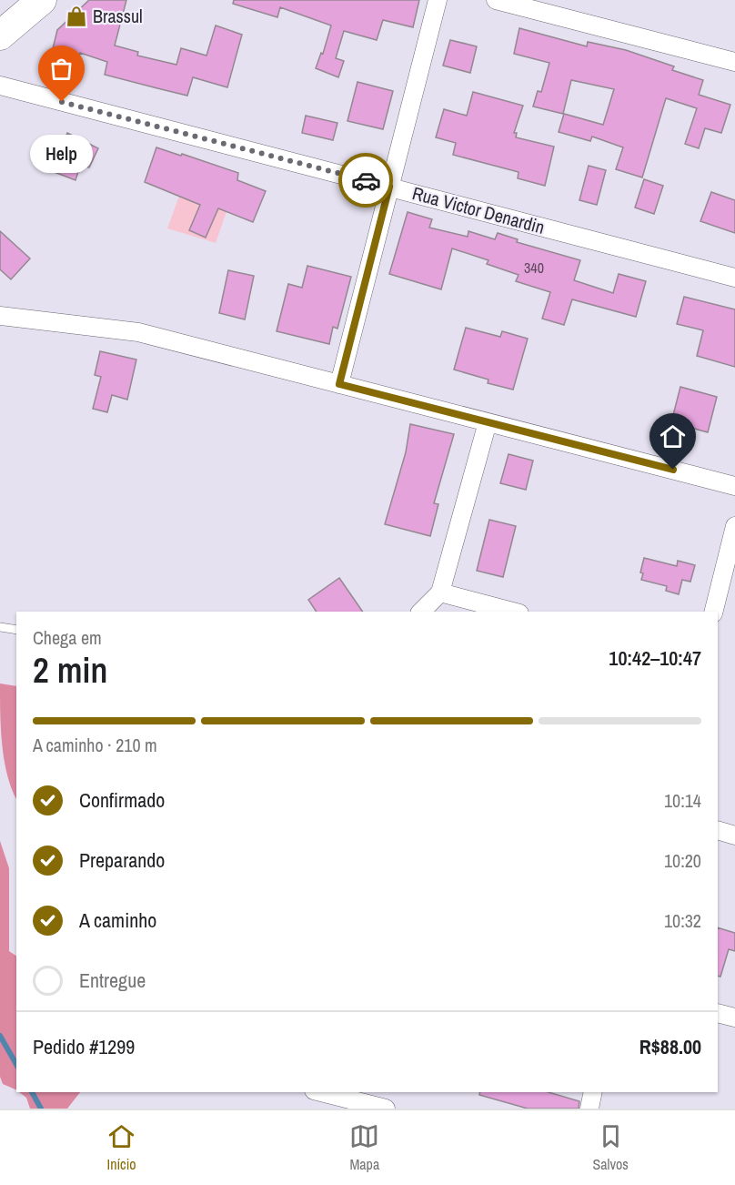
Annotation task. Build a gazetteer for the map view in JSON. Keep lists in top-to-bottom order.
{
  "streets": {
    "street": ["Rua Victor Denardin"]
  },
  "places": {
    "shop": ["Brassul"],
    "other": ["Help"]
  },
  "house_numbers": ["340"],
  "page": {
    "bubble": "Help",
    "heading": ["2 min", "Chega em", "10:42–10:47"],
    "panel": ["Pedido #1299", "R$88.00"],
    "bar": "A caminho · 210 m",
    "list": [
      ["Confirmado", "10:14"],
      ["Preparando", "10:20"],
      ["A caminho", "10:32"],
      "Entregue"
    ],
    "tabs": ["Início", "Mapa", "Salvos"]
  }
}
